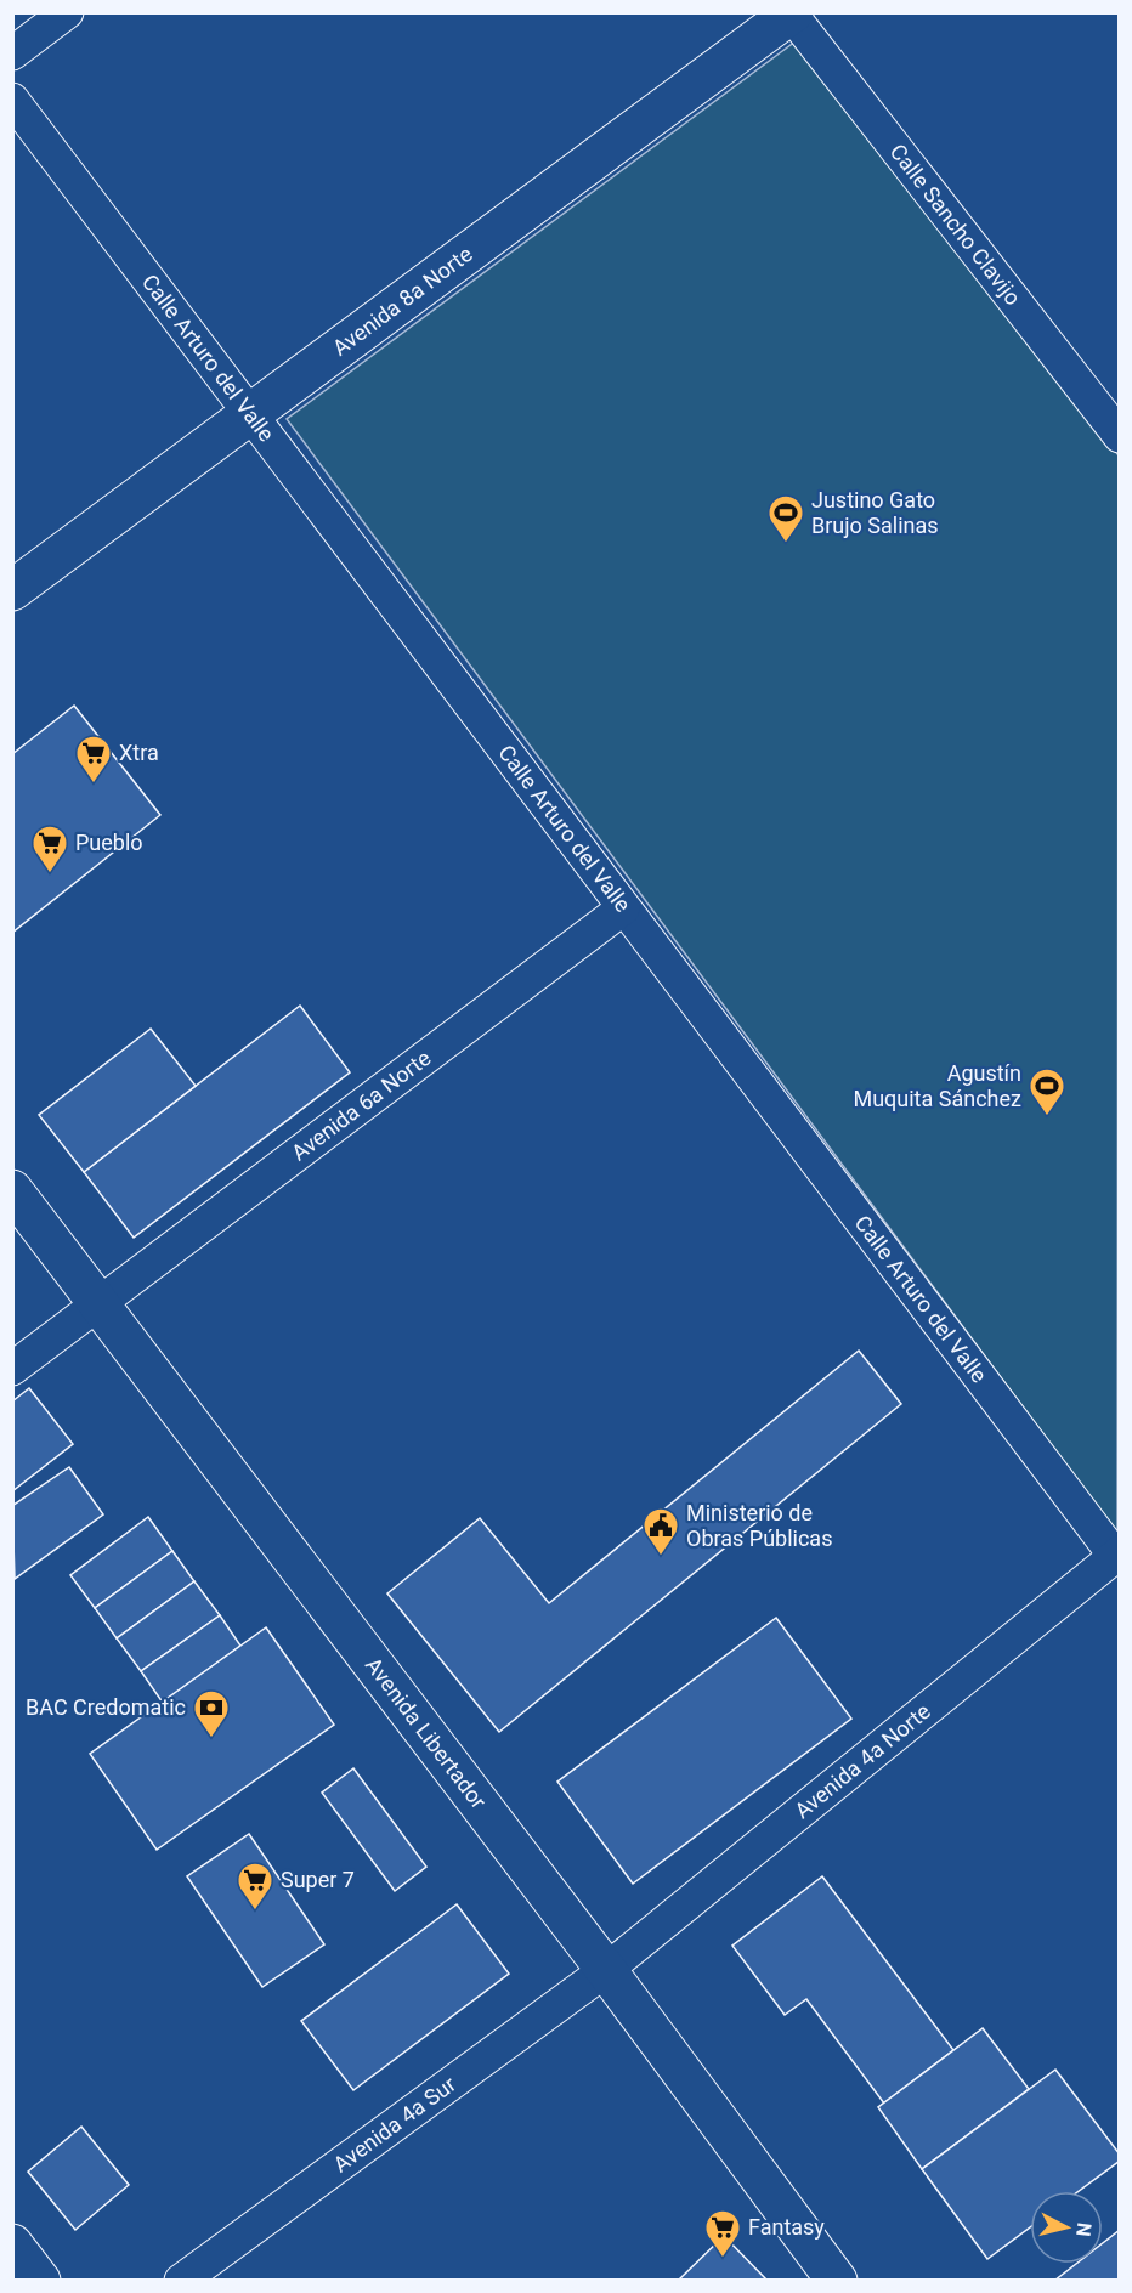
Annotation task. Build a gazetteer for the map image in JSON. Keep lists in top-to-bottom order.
{
  "streets": {
    "main road": ["Avenida 8a Norte", "Avenida Libertador"],
    "street": [
      "Calle Sancho Clavijo",
      "Calle Arturo del Valle",
      "Avenida 6a Norte",
      "Avenida 4a Norte",
      "Avenida 4a Sur"
    ]
  },
  "crossings": [
    ["Calle Sancho Clavijo", "Avenida 8a Norte"],
    ["Avenida 8a Norte", "Calle Arturo del Valle"],
    ["Calle Arturo del Valle", "Avenida 6a Norte"],
    ["Calle Arturo del Valle", "Avenida 4a Norte"],
    ["Avenida 6a Norte", "Avenida Libertador"],
    ["Avenida Libertador", "Avenida 4a Norte"],
    ["Avenida Libertador", "Avenida 4a Sur"],
    ["Avenida 4a Norte", "Avenida 4a Sur"]
  ],
  "places": {
    "sports": ["Justino Gato Brujo Salinas", "Agustín Muquita Sánchez"],
    "supermarket": [
      "Xtra",
      "Pueblo",
      "Super 7",
      "Fantasy"
    ],
    "public building": ["Ministerio de Obras Públicas"],
    "bank": ["BAC Credomatic"]
  },
  "north": "right"
}
